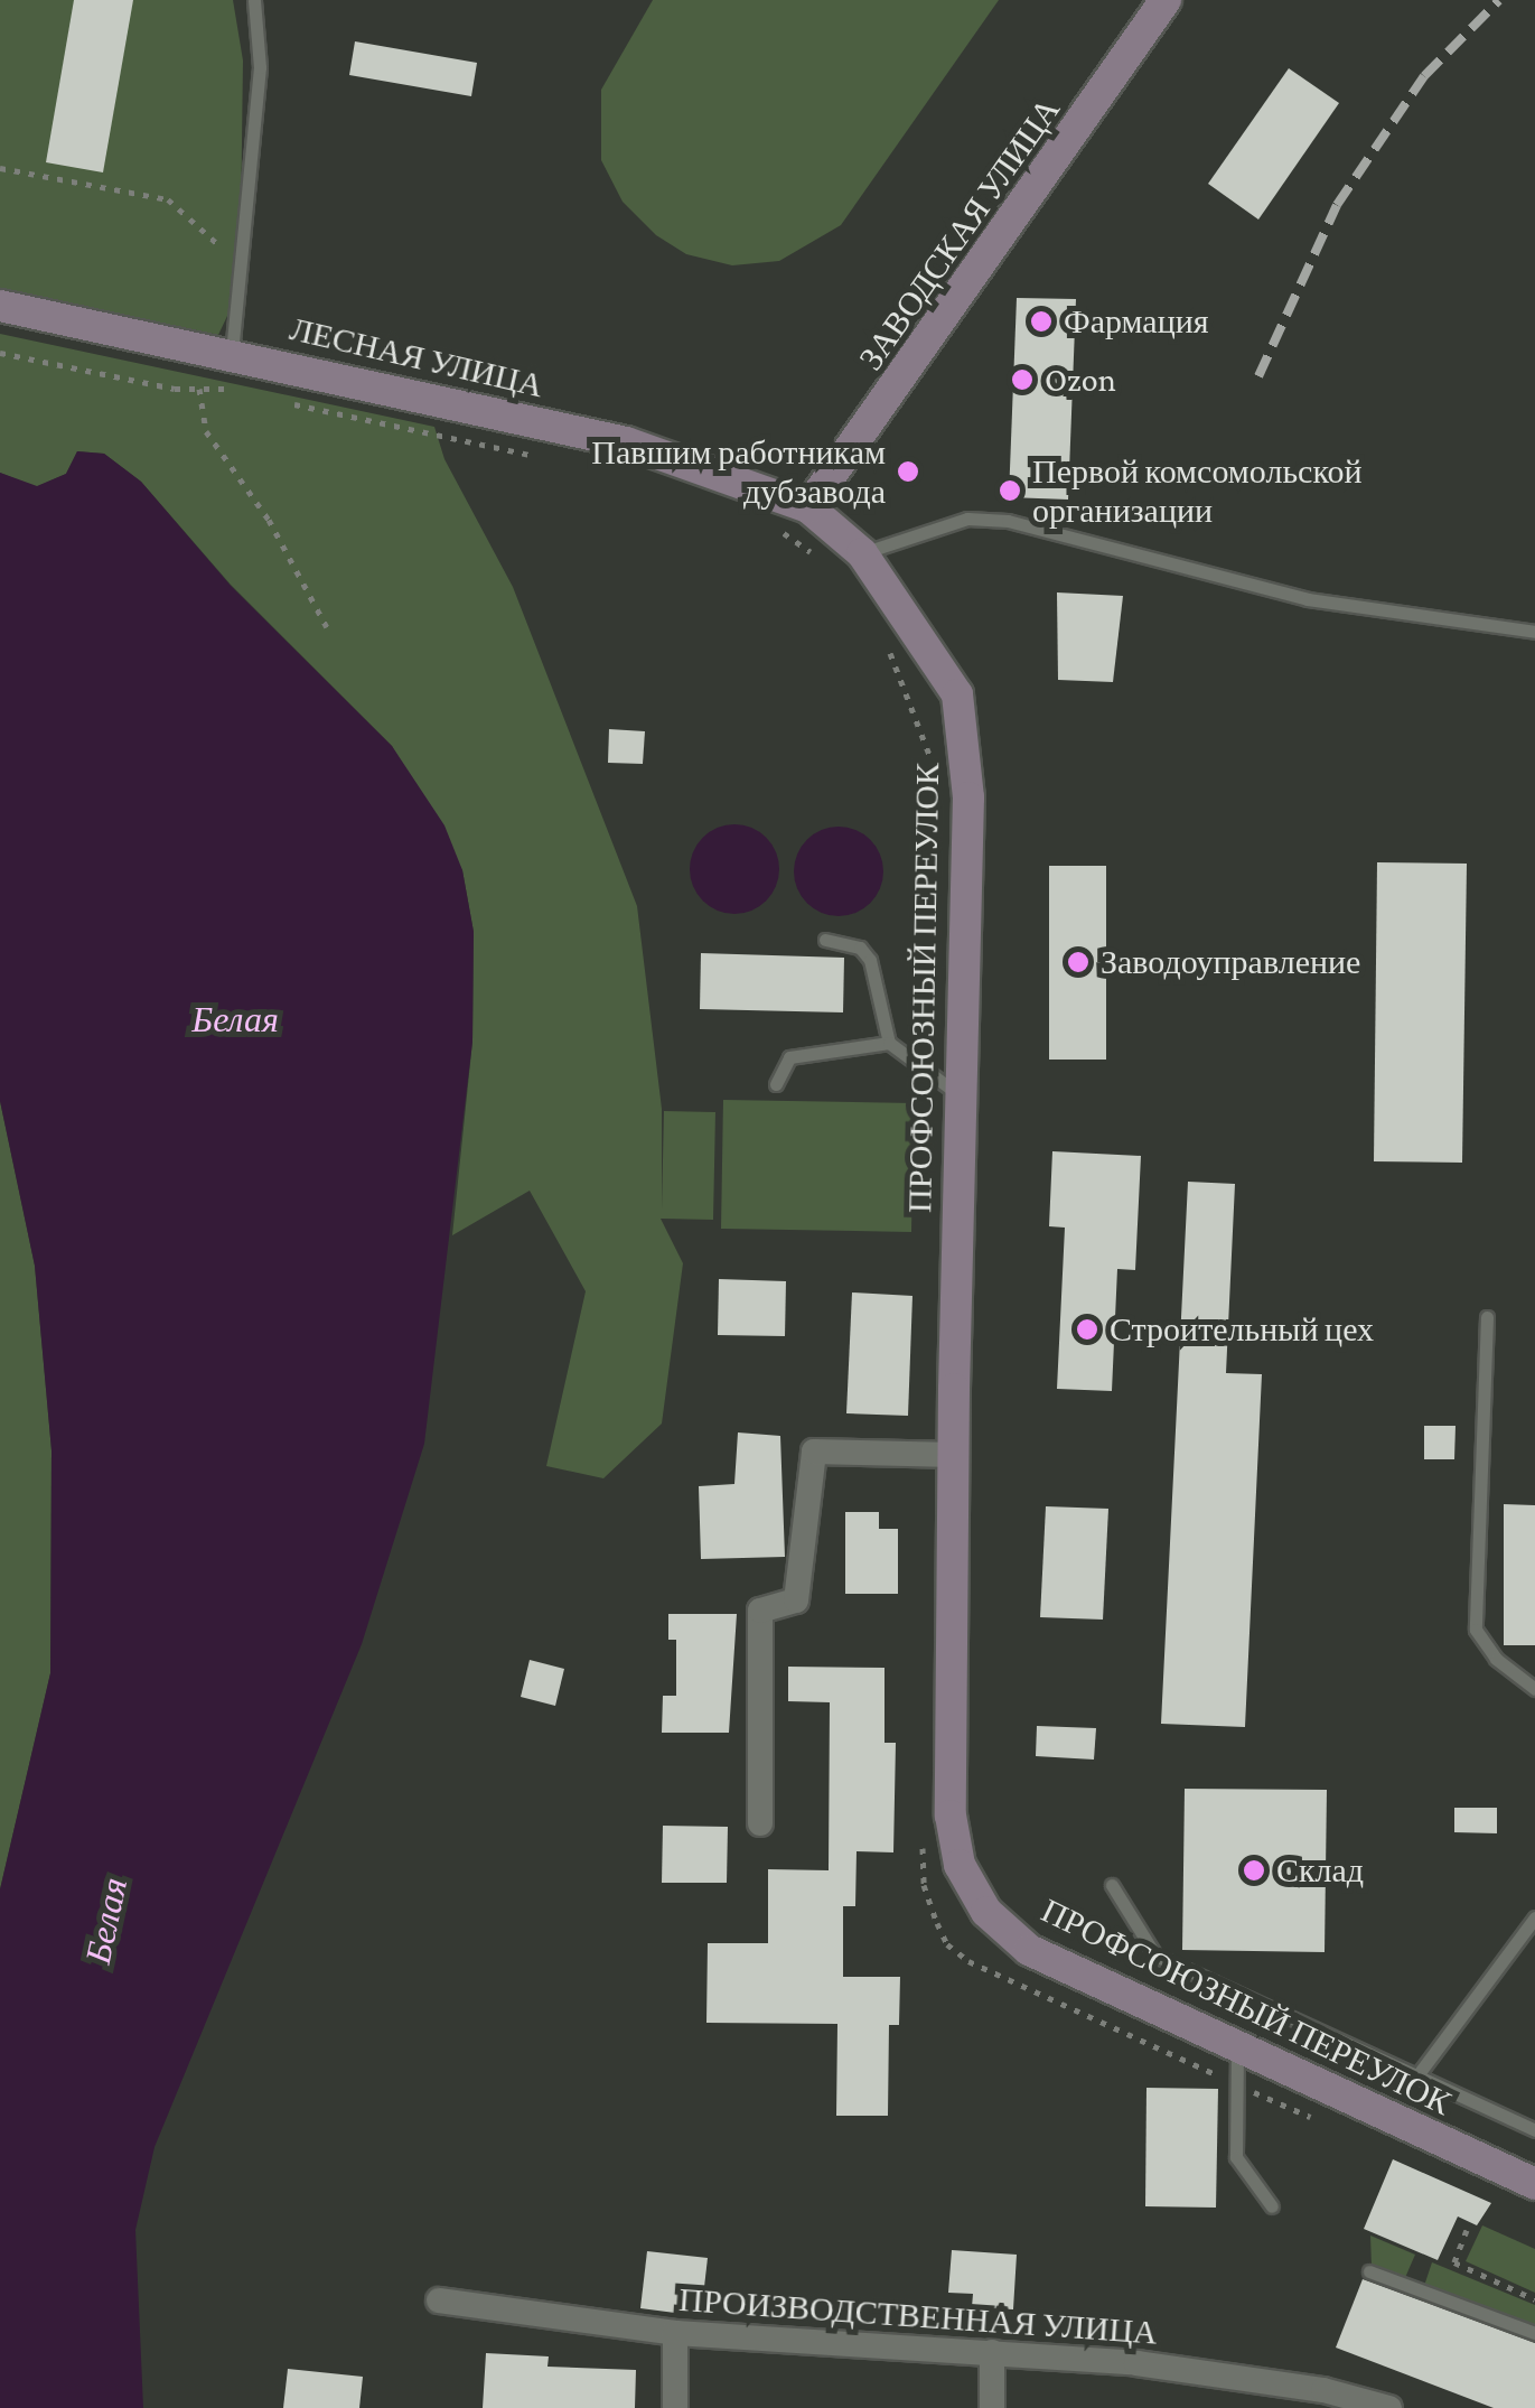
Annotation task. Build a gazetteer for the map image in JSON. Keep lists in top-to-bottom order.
{
  "streets": {
    "main road": ["ЗАВОДСКАЯ УЛИЦА", "ЛЕСНАЯ УЛИЦА", "ПРОФСОЮЗНЫЙ ПЕРЕУЛОК"],
    "street": ["ПРОИЗВОДСТВЕННАЯ УЛИЦА"]
  },
  "crossings": [
    ["ЗАВОДСКАЯ УЛИЦА", "ЛЕСНАЯ УЛИЦА"],
    ["ЗАВОДСКАЯ УЛИЦА", "ПРОФСОЮЗНЫЙ ПЕРЕУЛОК"],
    ["ЛЕСНАЯ УЛИЦА", "ПРОФСОЮЗНЫЙ ПЕРЕУЛОК"]
  ],
  "water": ["Белая"],
  "places": [
    "Фармация",
    "Ozon",
    "Павшим работникам дубзавода",
    "Первой комсомольской организации",
    "Заводоуправление",
    "Строительный цех",
    "Склад"
  ]
}
